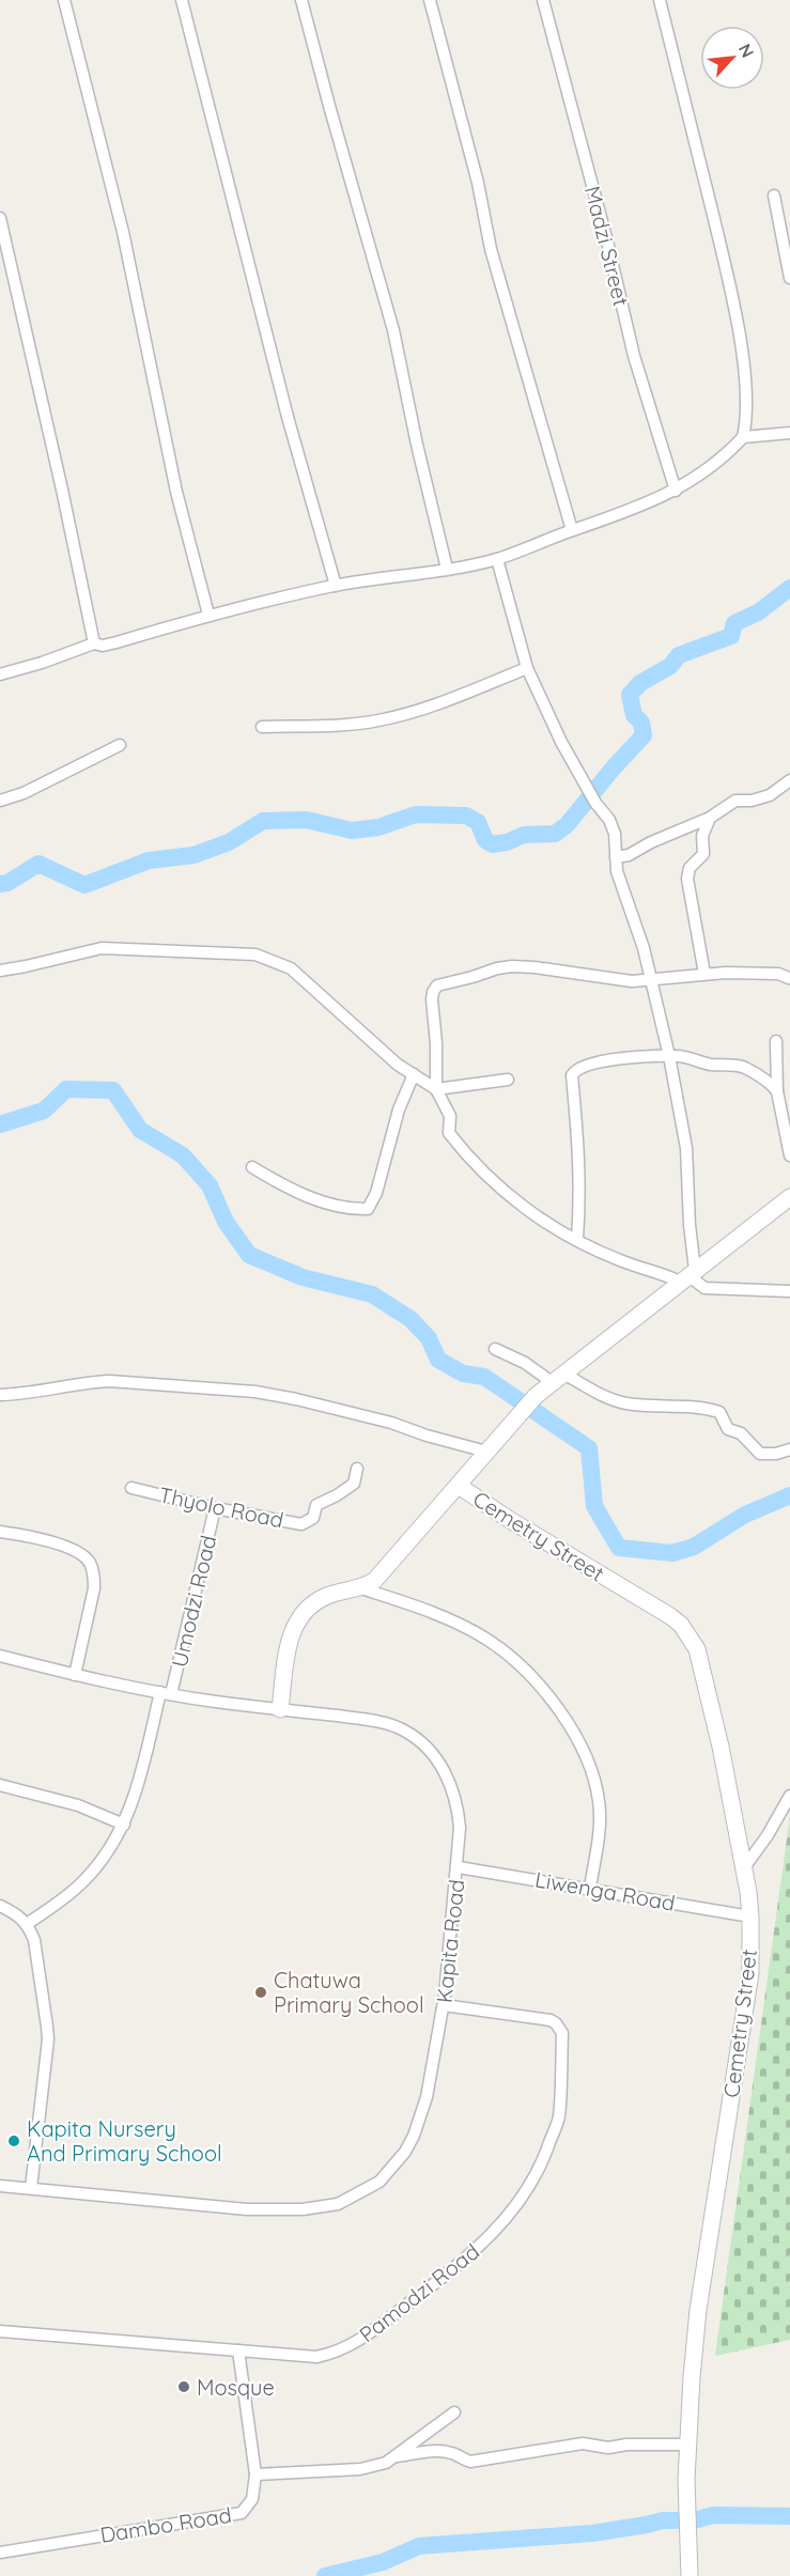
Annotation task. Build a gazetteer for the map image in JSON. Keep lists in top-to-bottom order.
{
  "streets": {
    "street": [
      "Madzi Street",
      "Thyolo Road",
      "Cemetry Street",
      "Umodzi Road",
      "Liwenga Road",
      "Kapita Road",
      "Pamodzi Road",
      "Dambo Road"
    ]
  },
  "crossings": [
    ["Thyolo Road", "Umodzi Road"],
    ["Cemetry Street", "Liwenga Road"],
    ["Umodzi Road", "Kapita Road"],
    ["Liwenga Road", "Kapita Road"],
    ["Kapita Road", "Pamodzi Road"],
    ["Pamodzi Road", "Dambo Road"]
  ],
  "places": ["Chatuwa Primary School", "Kapita Nursery And Primary School", "Mosque"],
  "north": "top right"
}
